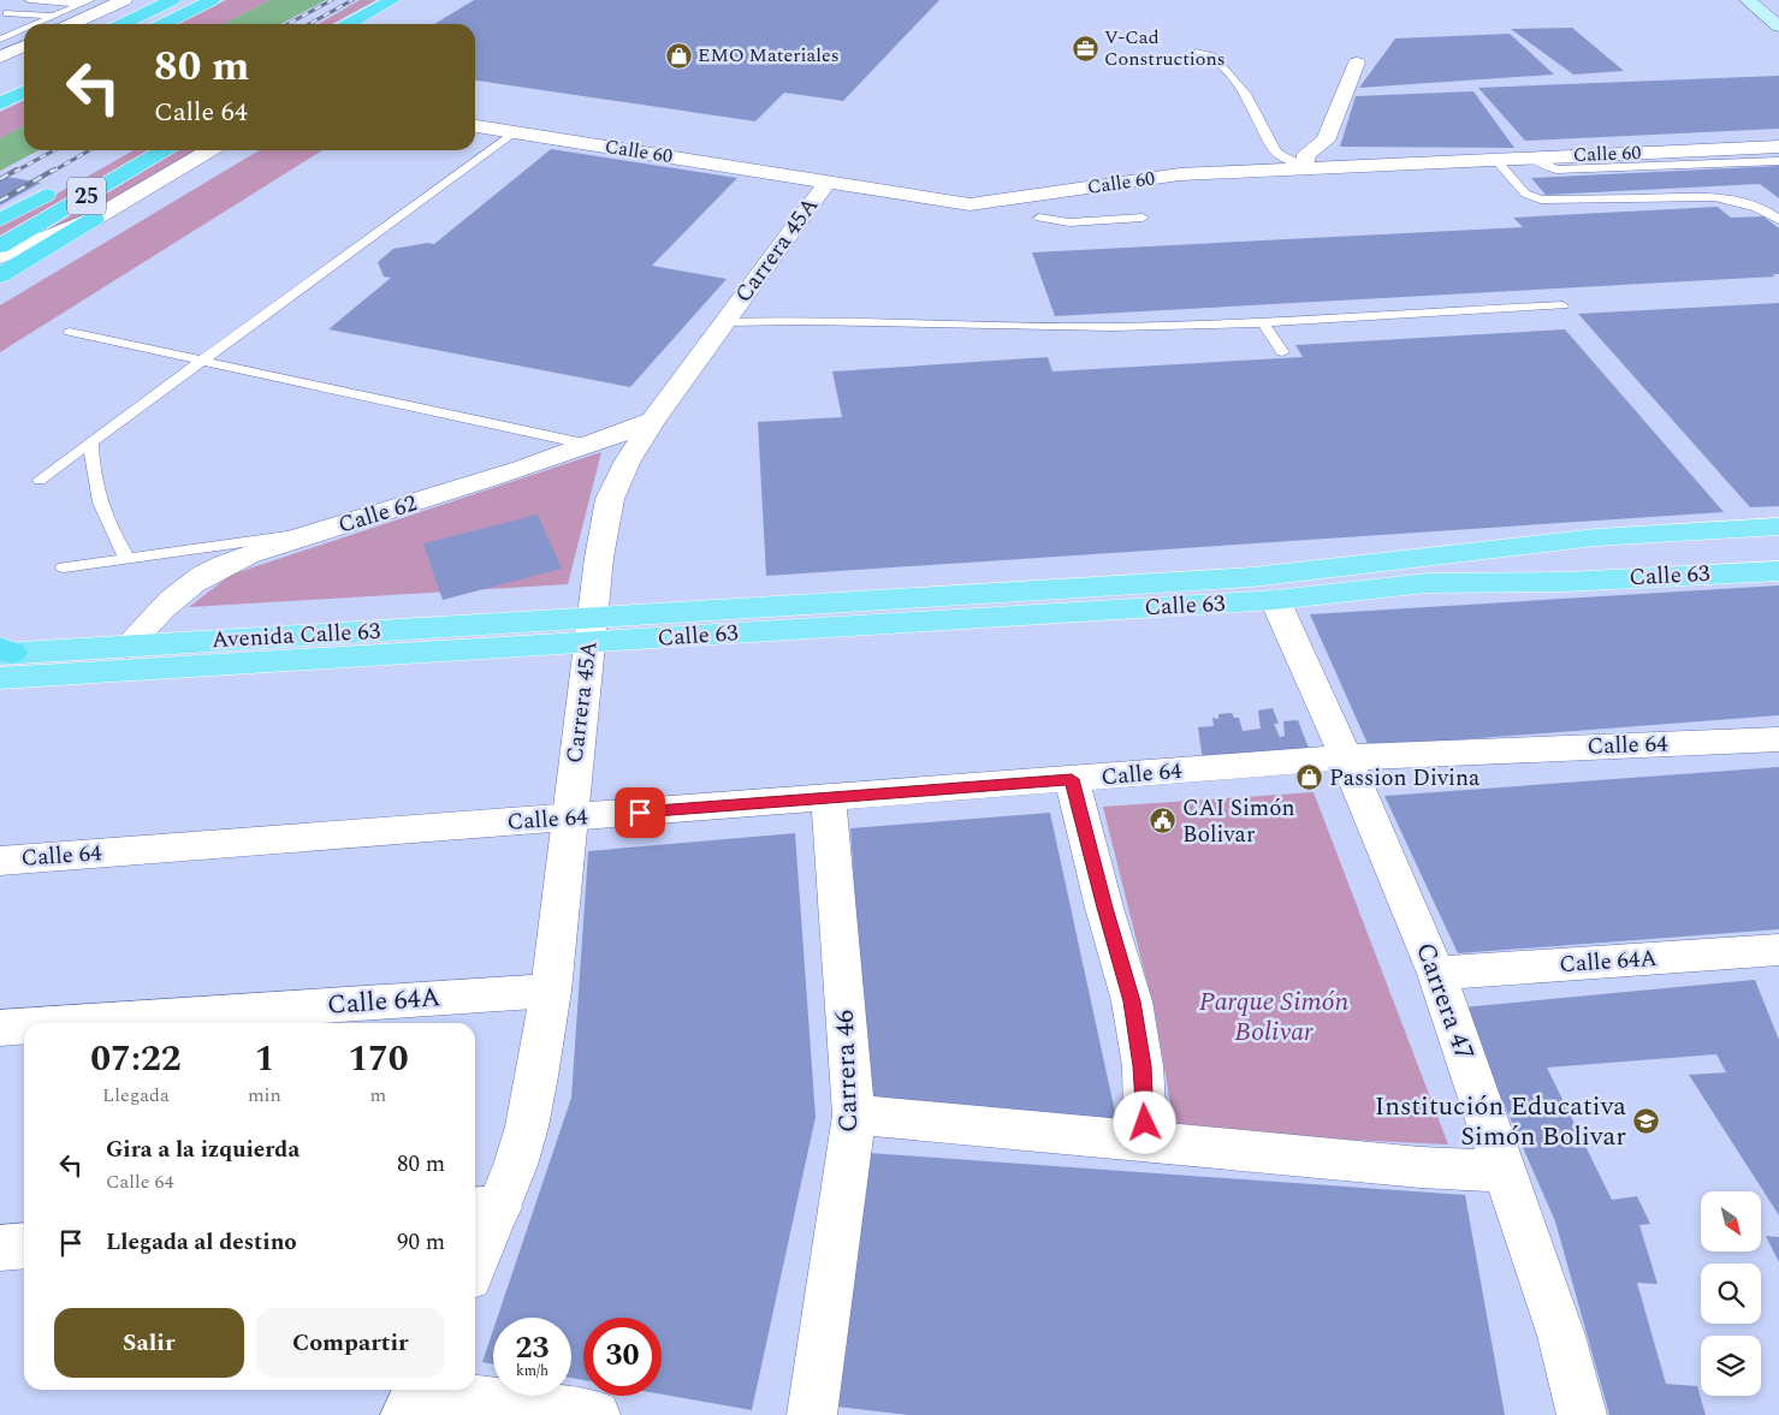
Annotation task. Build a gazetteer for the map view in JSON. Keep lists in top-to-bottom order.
{
  "streets": {
    "highway": ["25"],
    "main road": ["Calle 63", "Avenida Calle 63"],
    "street": [
      "Calle 60",
      "Carrera 45A",
      "Calle 62",
      "Calle 64",
      "Calle 64A",
      "Carrera 47",
      "Carrera 46"
    ]
  },
  "crossings": [
    ["Calle 60", "Carrera 45A"],
    ["Carrera 45A", "Calle 62"],
    ["Carrera 45A", "Calle 63"],
    ["Carrera 45A", "Avenida Calle 63"],
    ["Carrera 45A", "Calle 64"],
    ["Carrera 45A", "Calle 64A"],
    ["Calle 62", "Avenida Calle 63"],
    ["Calle 63", "Avenida Calle 63"],
    ["Calle 63", "Carrera 47"],
    ["Calle 64", "Carrera 47"],
    ["Calle 64", "Carrera 46"],
    ["Calle 64A", "Carrera 47"]
  ],
  "parks": ["Parque Simón Bolivar"],
  "places": {
    "office": ["V-Cad Constructions"],
    "shop": ["EMO Materiales", "Passion Divina"],
    "public building": ["CAI Simón Bolivar"],
    "school or university": ["Institución Educativa Simón Bolivar"]
  },
  "north": "bottom right",
  "page": {
    "turn": ["80 m", "Calle 64"],
    "eta": [
      "07:22",
      "Llegada",
      "1",
      "min",
      "170",
      "m"
    ],
    "list": [
      {
        "name": "Gira a la izquierda",
        "note": "Calle 64",
        "value": "80 m"
      },
      {
        "name": "Llegada al destino",
        "value": "90 m"
      }
    ],
    "buttons": ["Salir", "Compartir"],
    "speed": "23 km/h",
    "limit": "30"
  }
}
